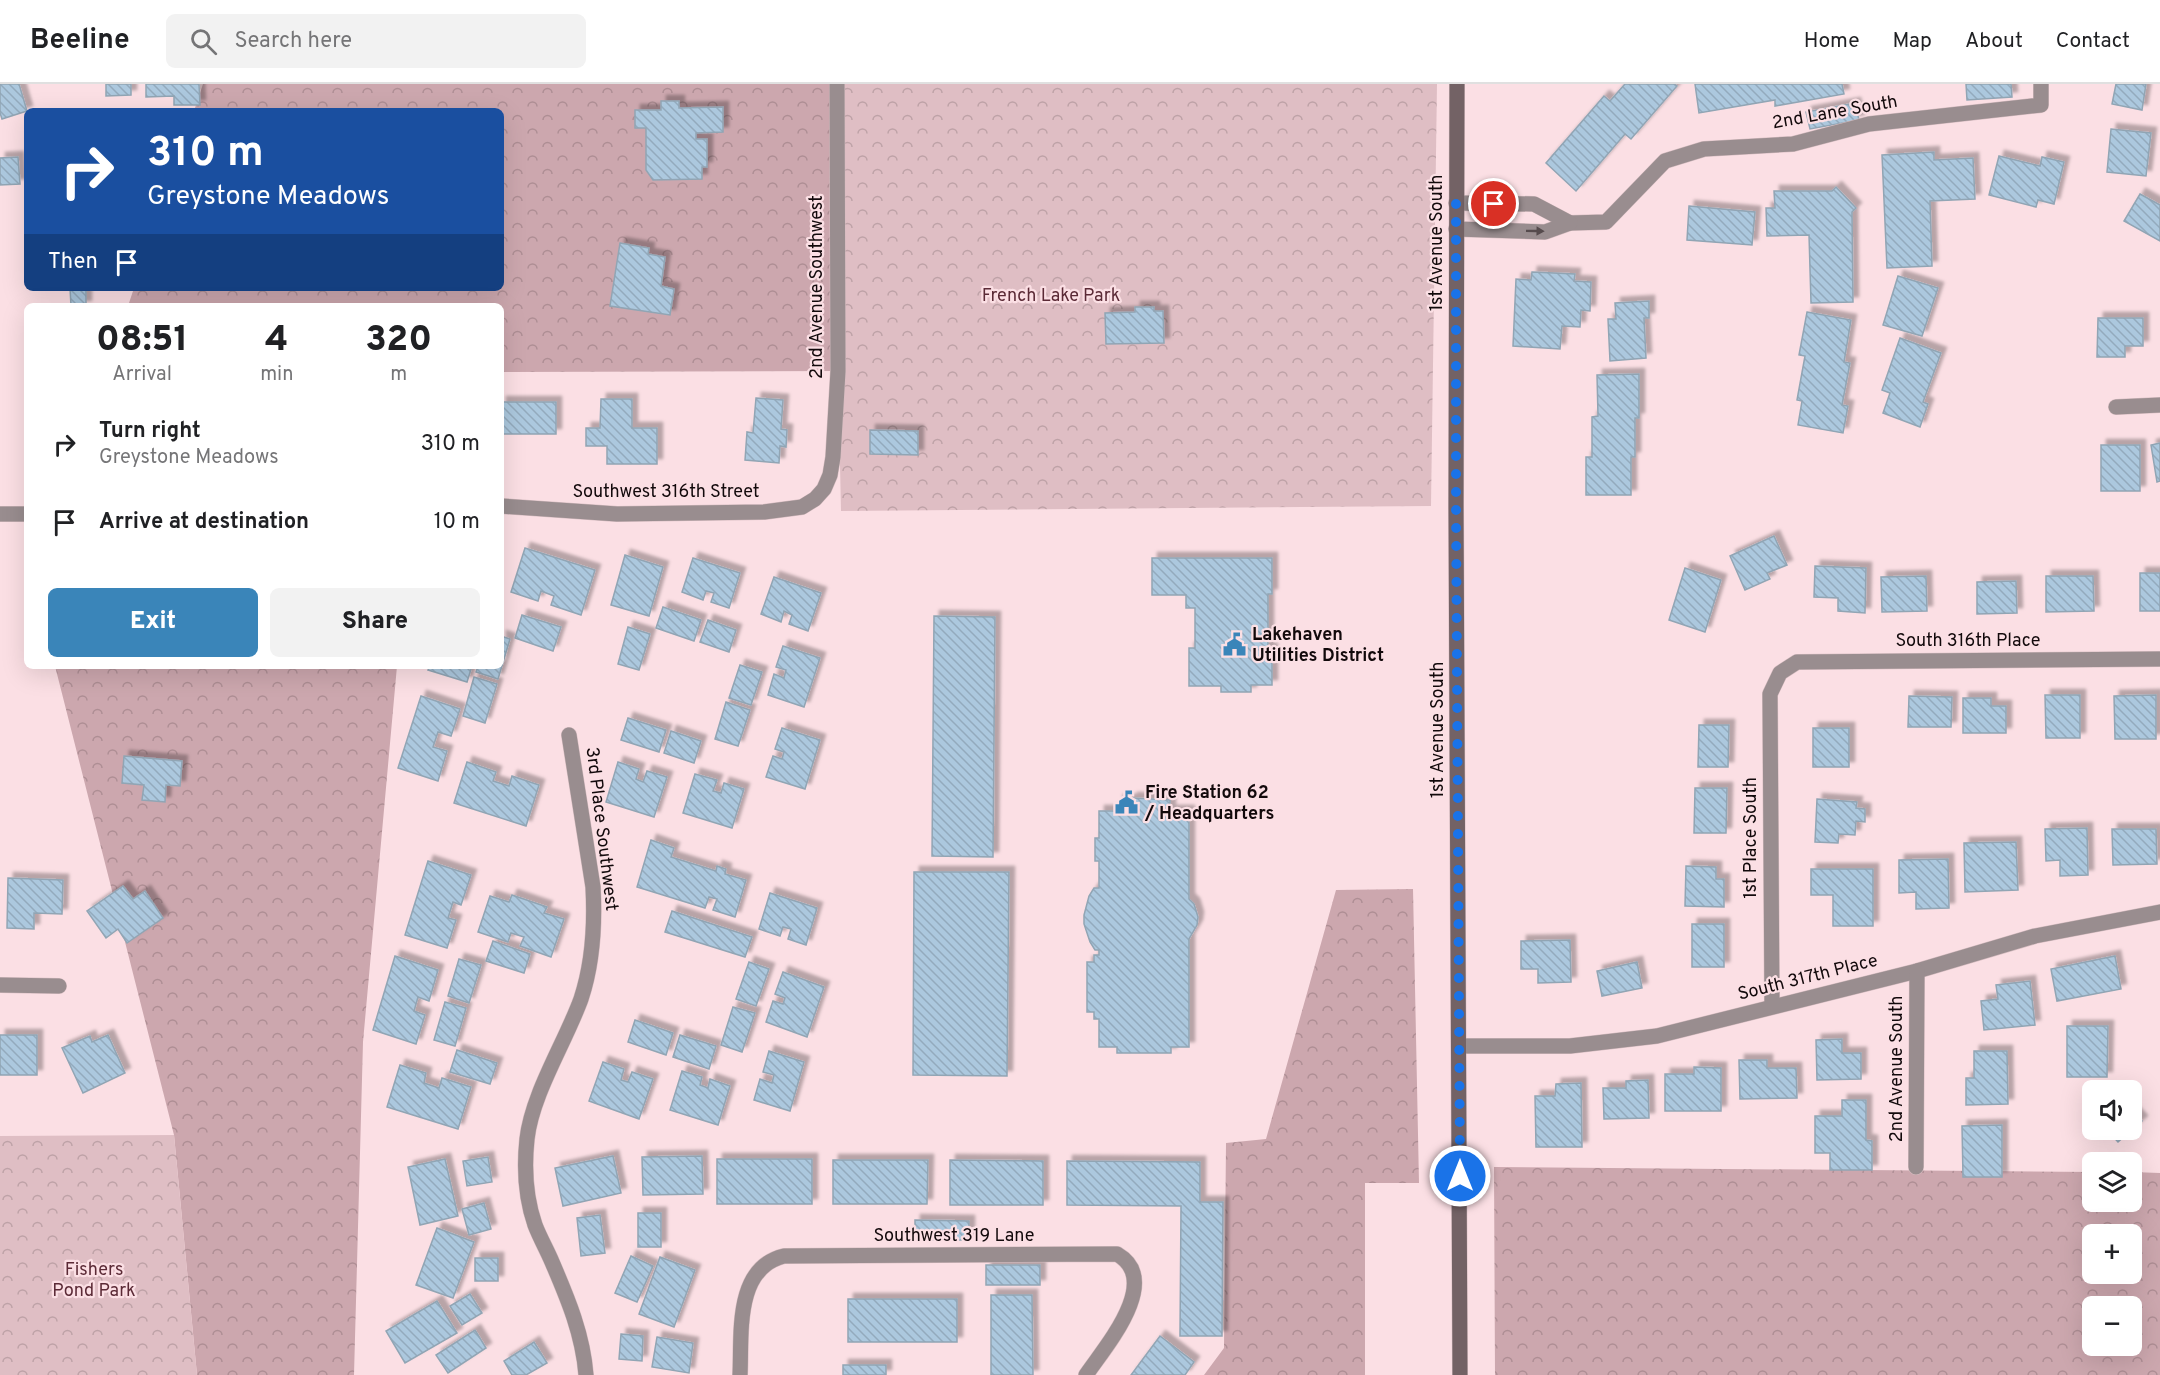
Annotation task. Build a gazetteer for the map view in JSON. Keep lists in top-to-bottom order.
{
  "streets": {
    "main road": ["1st Avenue South"],
    "street": [
      "2nd Lane South",
      "2nd Avenue Southwest",
      "Southwest 316th Street",
      "South 316th Place",
      "3rd Place Southwest",
      "1st Place South",
      "South 317th Place",
      "2nd Avenue South",
      "Southwest 319 Lane"
    ]
  },
  "crossings": [
    ["1st Avenue South", "South 317th Place"],
    ["2nd Avenue Southwest", "Southwest 316th Street"],
    ["South 316th Place", "1st Place South"],
    ["1st Place South", "South 317th Place"],
    ["South 317th Place", "2nd Avenue South"]
  ],
  "parks": ["French Lake Park", "Fishers Pond Park"],
  "places": {
    "public building": ["Lakehaven Utilities District", "Fire Station 62 / Headquarters"]
  },
  "page": {
    "header": "Beeline",
    "search": "Search here",
    "nav": [
      "Home",
      "Map",
      "About",
      "Contact"
    ],
    "turn": ["310 m", "Greystone Meadows"],
    "then": "Then",
    "eta": [
      "08:51",
      "Arrival",
      "4",
      "min",
      "320",
      "m"
    ],
    "list": [
      {
        "name": "Turn right",
        "note": "Greystone Meadows",
        "value": "310 m"
      },
      {
        "name": "Arrive at destination",
        "value": "10 m"
      }
    ],
    "buttons": ["Exit", "Share"],
    "map_buttons": ["+", "−"]
  }
}
